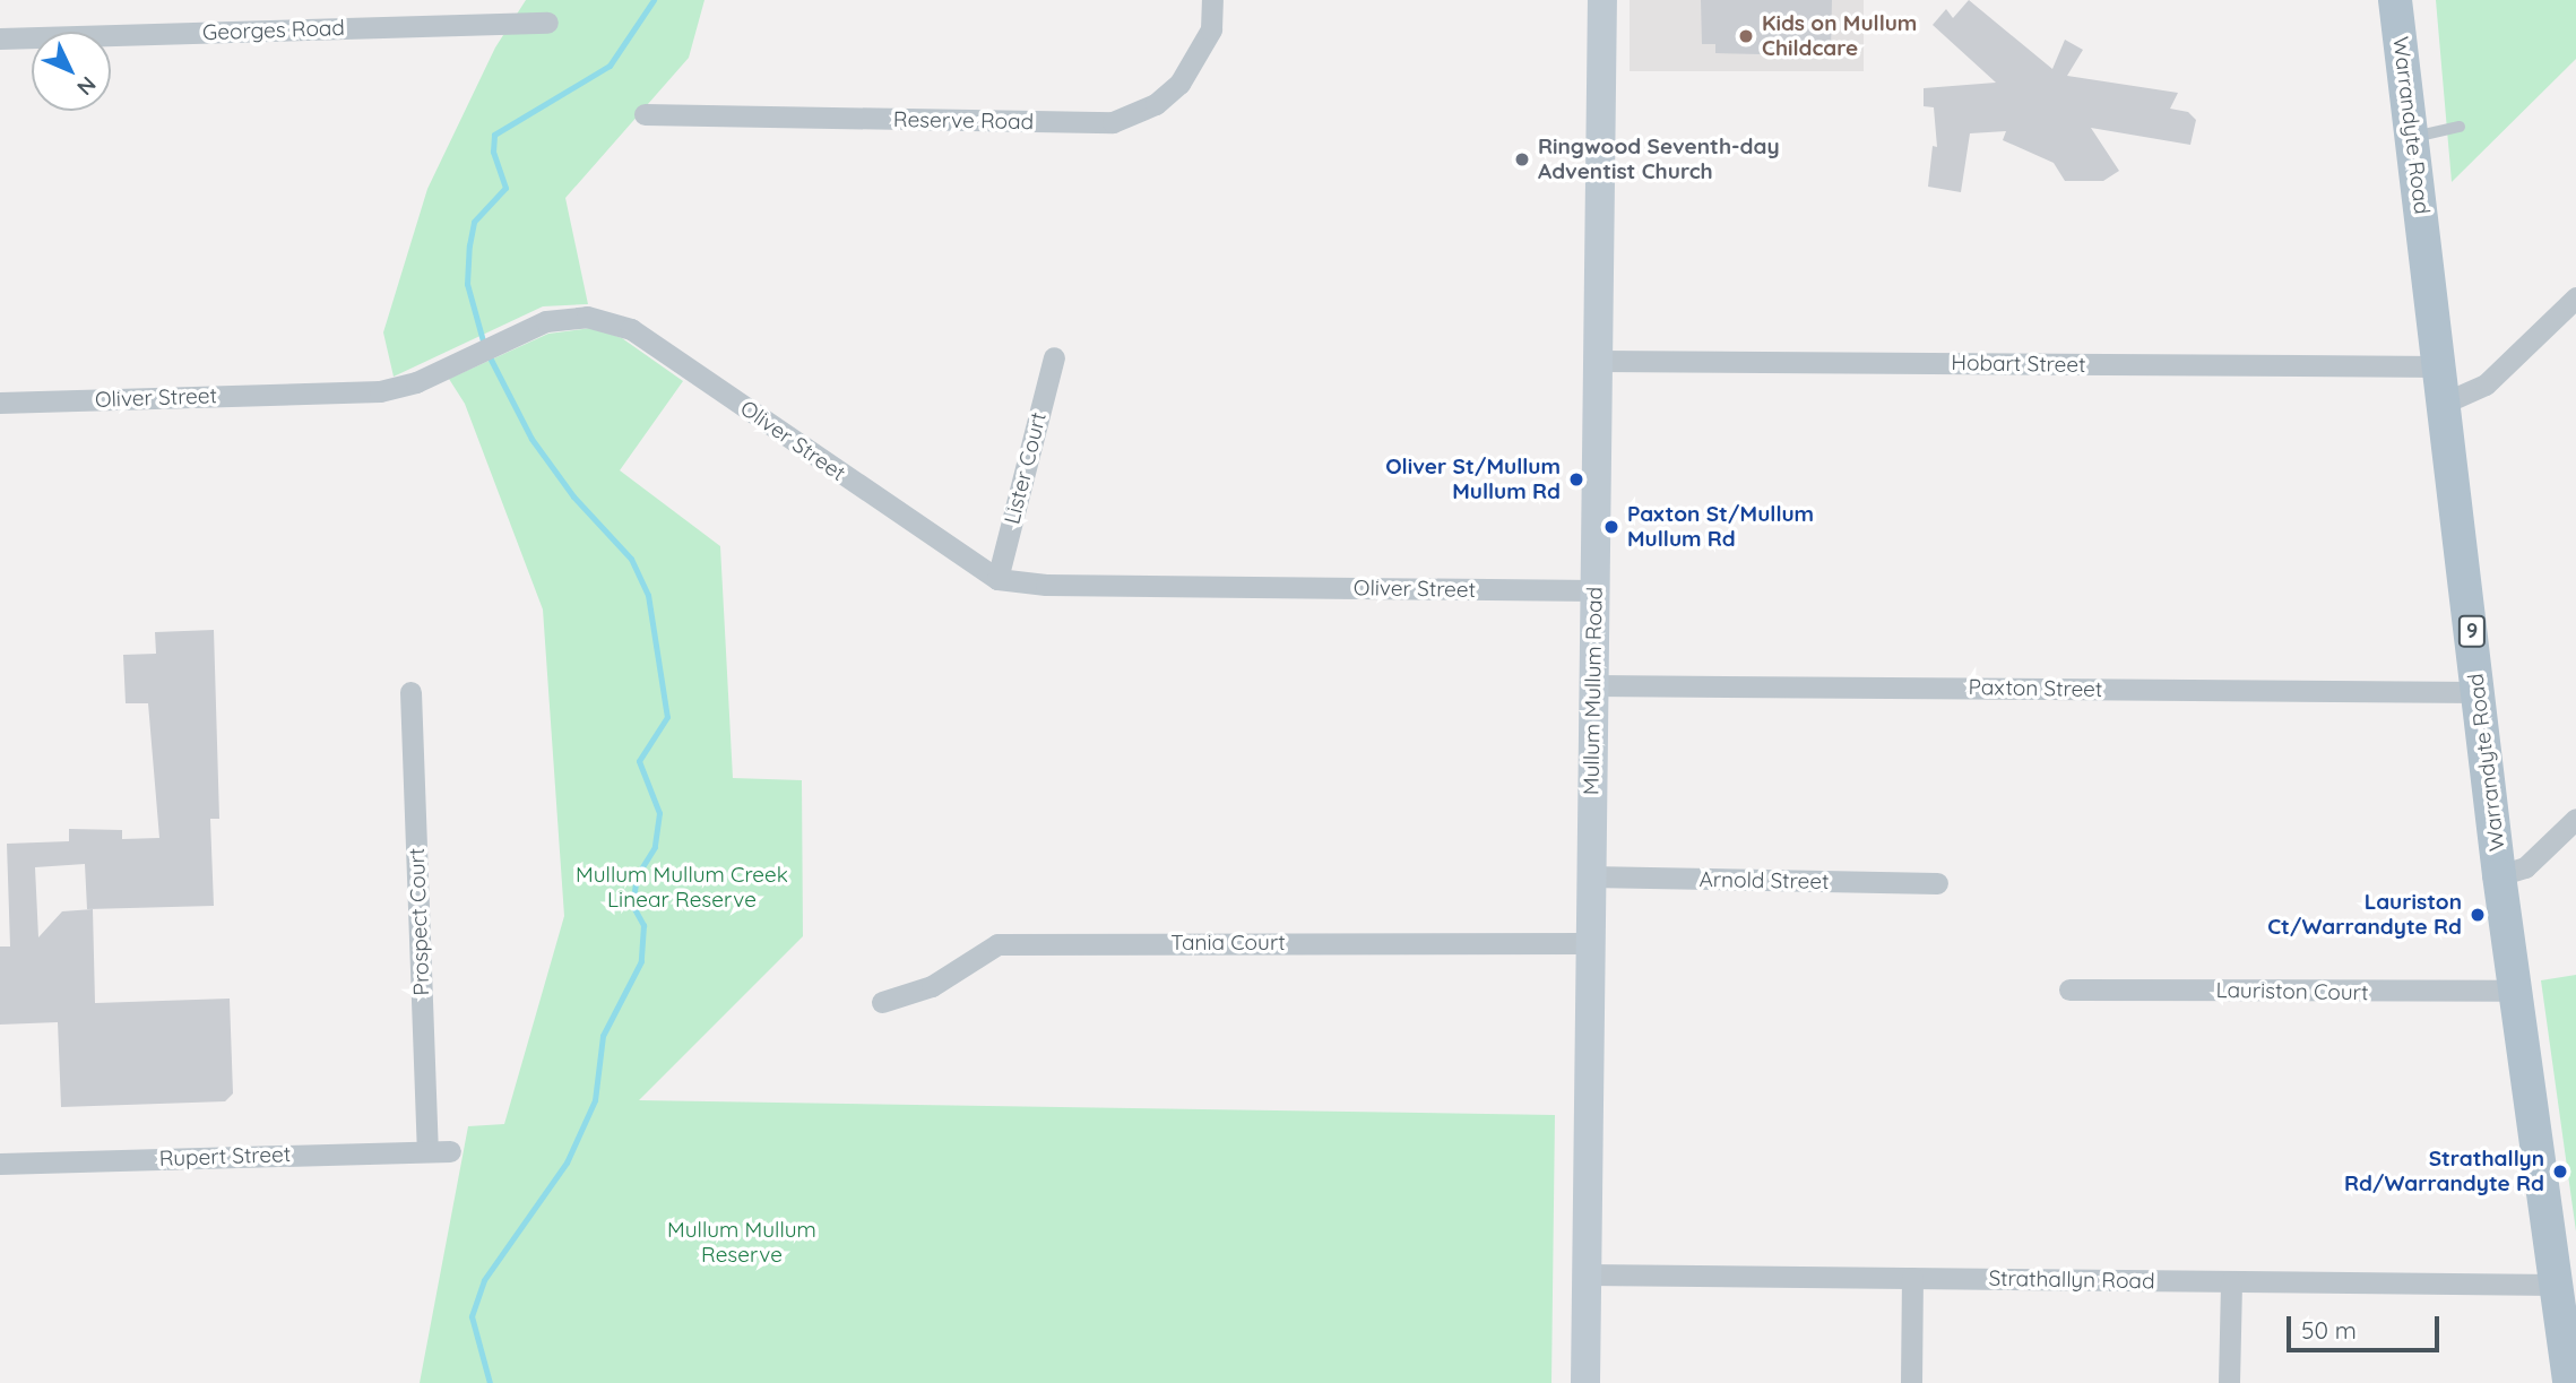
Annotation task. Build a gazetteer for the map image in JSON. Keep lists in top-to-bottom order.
{
  "streets": {
    "main road": ["Warrandyte Road", "9"],
    "street": [
      "Georges Road",
      "Reserve Road",
      "Hobart Street",
      "Oliver Street",
      "Lister Court",
      "Paxton Street",
      "Mullum Mullum Road",
      "Arnold Street",
      "Prospect Court",
      "Tania Court",
      "Lauriston Court",
      "Rupert Street",
      "Strathallyn Road"
    ]
  },
  "crossings": [
    ["Warrandyte Road", "Hobart Street"],
    ["Warrandyte Road", "Paxton Street"],
    ["Warrandyte Road", "Lauriston Court"],
    ["Warrandyte Road", "Strathallyn Road"],
    ["Hobart Street", "Mullum Mullum Road"],
    ["Oliver Street", "Lister Court"],
    ["Oliver Street", "Mullum Mullum Road"],
    ["Paxton Street", "Mullum Mullum Road"],
    ["Mullum Mullum Road", "Arnold Street"],
    ["Mullum Mullum Road", "Tania Court"],
    ["Mullum Mullum Road", "Strathallyn Road"],
    ["Prospect Court", "Rupert Street"]
  ],
  "parks": ["Mullum Mullum Creek Linear Reserve", "Mullum Mullum Reserve"],
  "places": [
    "Kids on Mullum Childcare",
    "Ringwood Seventh-day Adventist Church",
    "Oliver St/Mullum Mullum Rd",
    "Paxton St/Mullum Mullum Rd",
    "Lauriston Ct/Warrandyte Rd",
    "Strathallyn Rd/Warrandyte Rd"
  ],
  "scale_bar": "50 m",
  "north": "bottom right"
}
